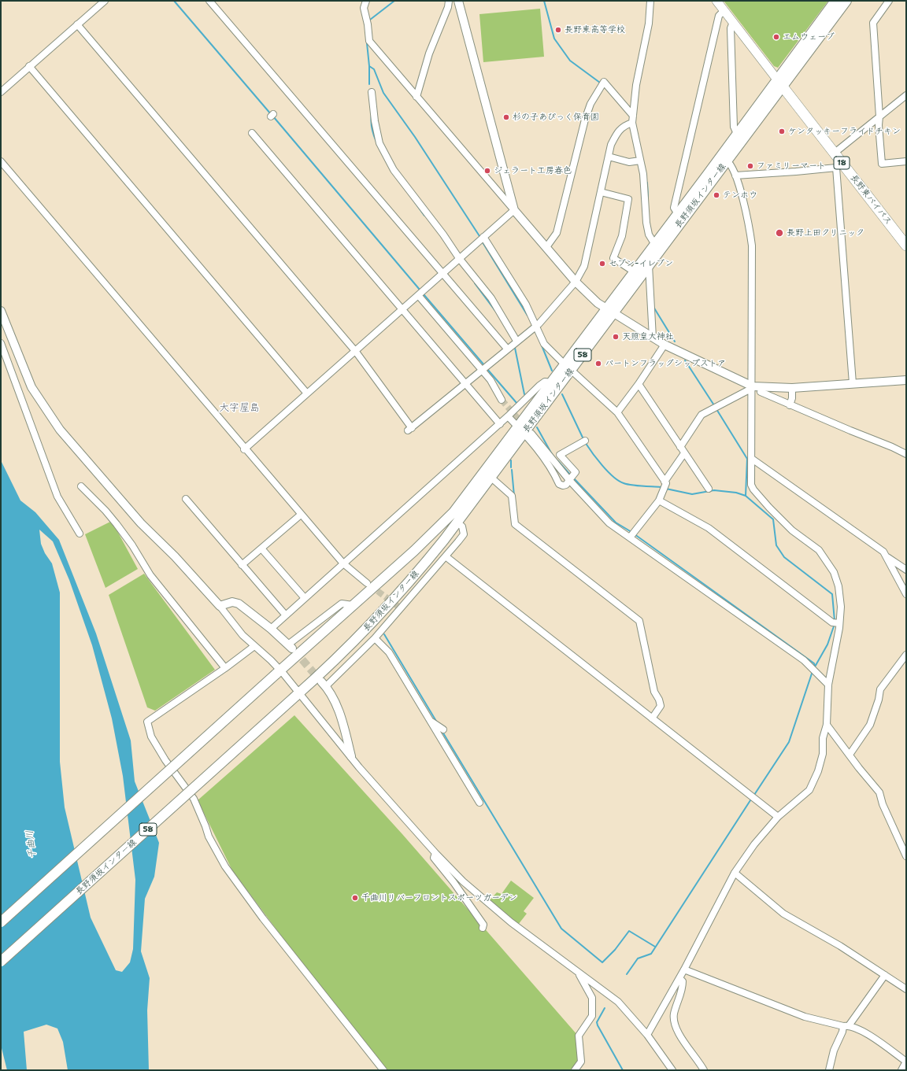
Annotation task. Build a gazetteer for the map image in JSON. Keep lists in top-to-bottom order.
{
  "streets": {
    "highway": ["18", "長野東バイパス"],
    "main road": ["長野須坂インター線", "58"]
  },
  "crossings": [
    ["長野須坂インター線", "長野東バイパス"]
  ],
  "districts": ["大字屋島"],
  "water": ["千曲川"],
  "places": [
    "長野東高等学校",
    "エムウェーブ",
    "杉の子あぴっく保育園",
    "ケンタッキーフライドチキン",
    "ファミリーマート",
    "ジェラート工房春色",
    "テンホウ",
    "長野上田クリニック",
    "セブン-イレブン",
    "天照皇大神社",
    "バートンフラッグシップストア",
    "千曲川リバーフロントスポーツガーデン"
  ]
}
